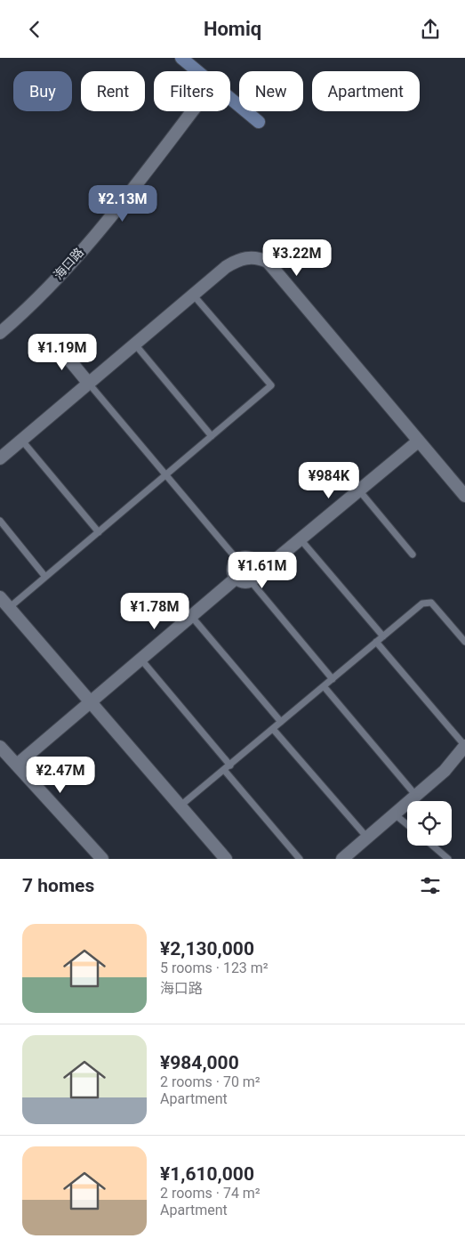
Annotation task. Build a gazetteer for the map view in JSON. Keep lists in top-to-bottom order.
{
  "streets": {
    "street": ["海口路"]
  },
  "page": {
    "header": "Homiq",
    "chip": [
      "Buy",
      "Rent",
      "Filters",
      "New",
      "Apartment"
    ],
    "price": [
      "¥2.13M",
      "¥3.22M",
      "¥1.19M",
      "¥984K",
      "¥1.61M",
      "¥1.78M",
      "¥2.47M"
    ],
    "heading": "7 homes",
    "list": [
      {
        "name": "¥2,130,000",
        "note": "5 rooms · 123 m² · 海口路"
      },
      {
        "name": "¥984,000",
        "note": "2 rooms · 70 m² · Apartment"
      },
      {
        "name": "¥1,610,000",
        "note": "2 rooms · 74 m² · Apartment"
      }
    ]
  }
}
